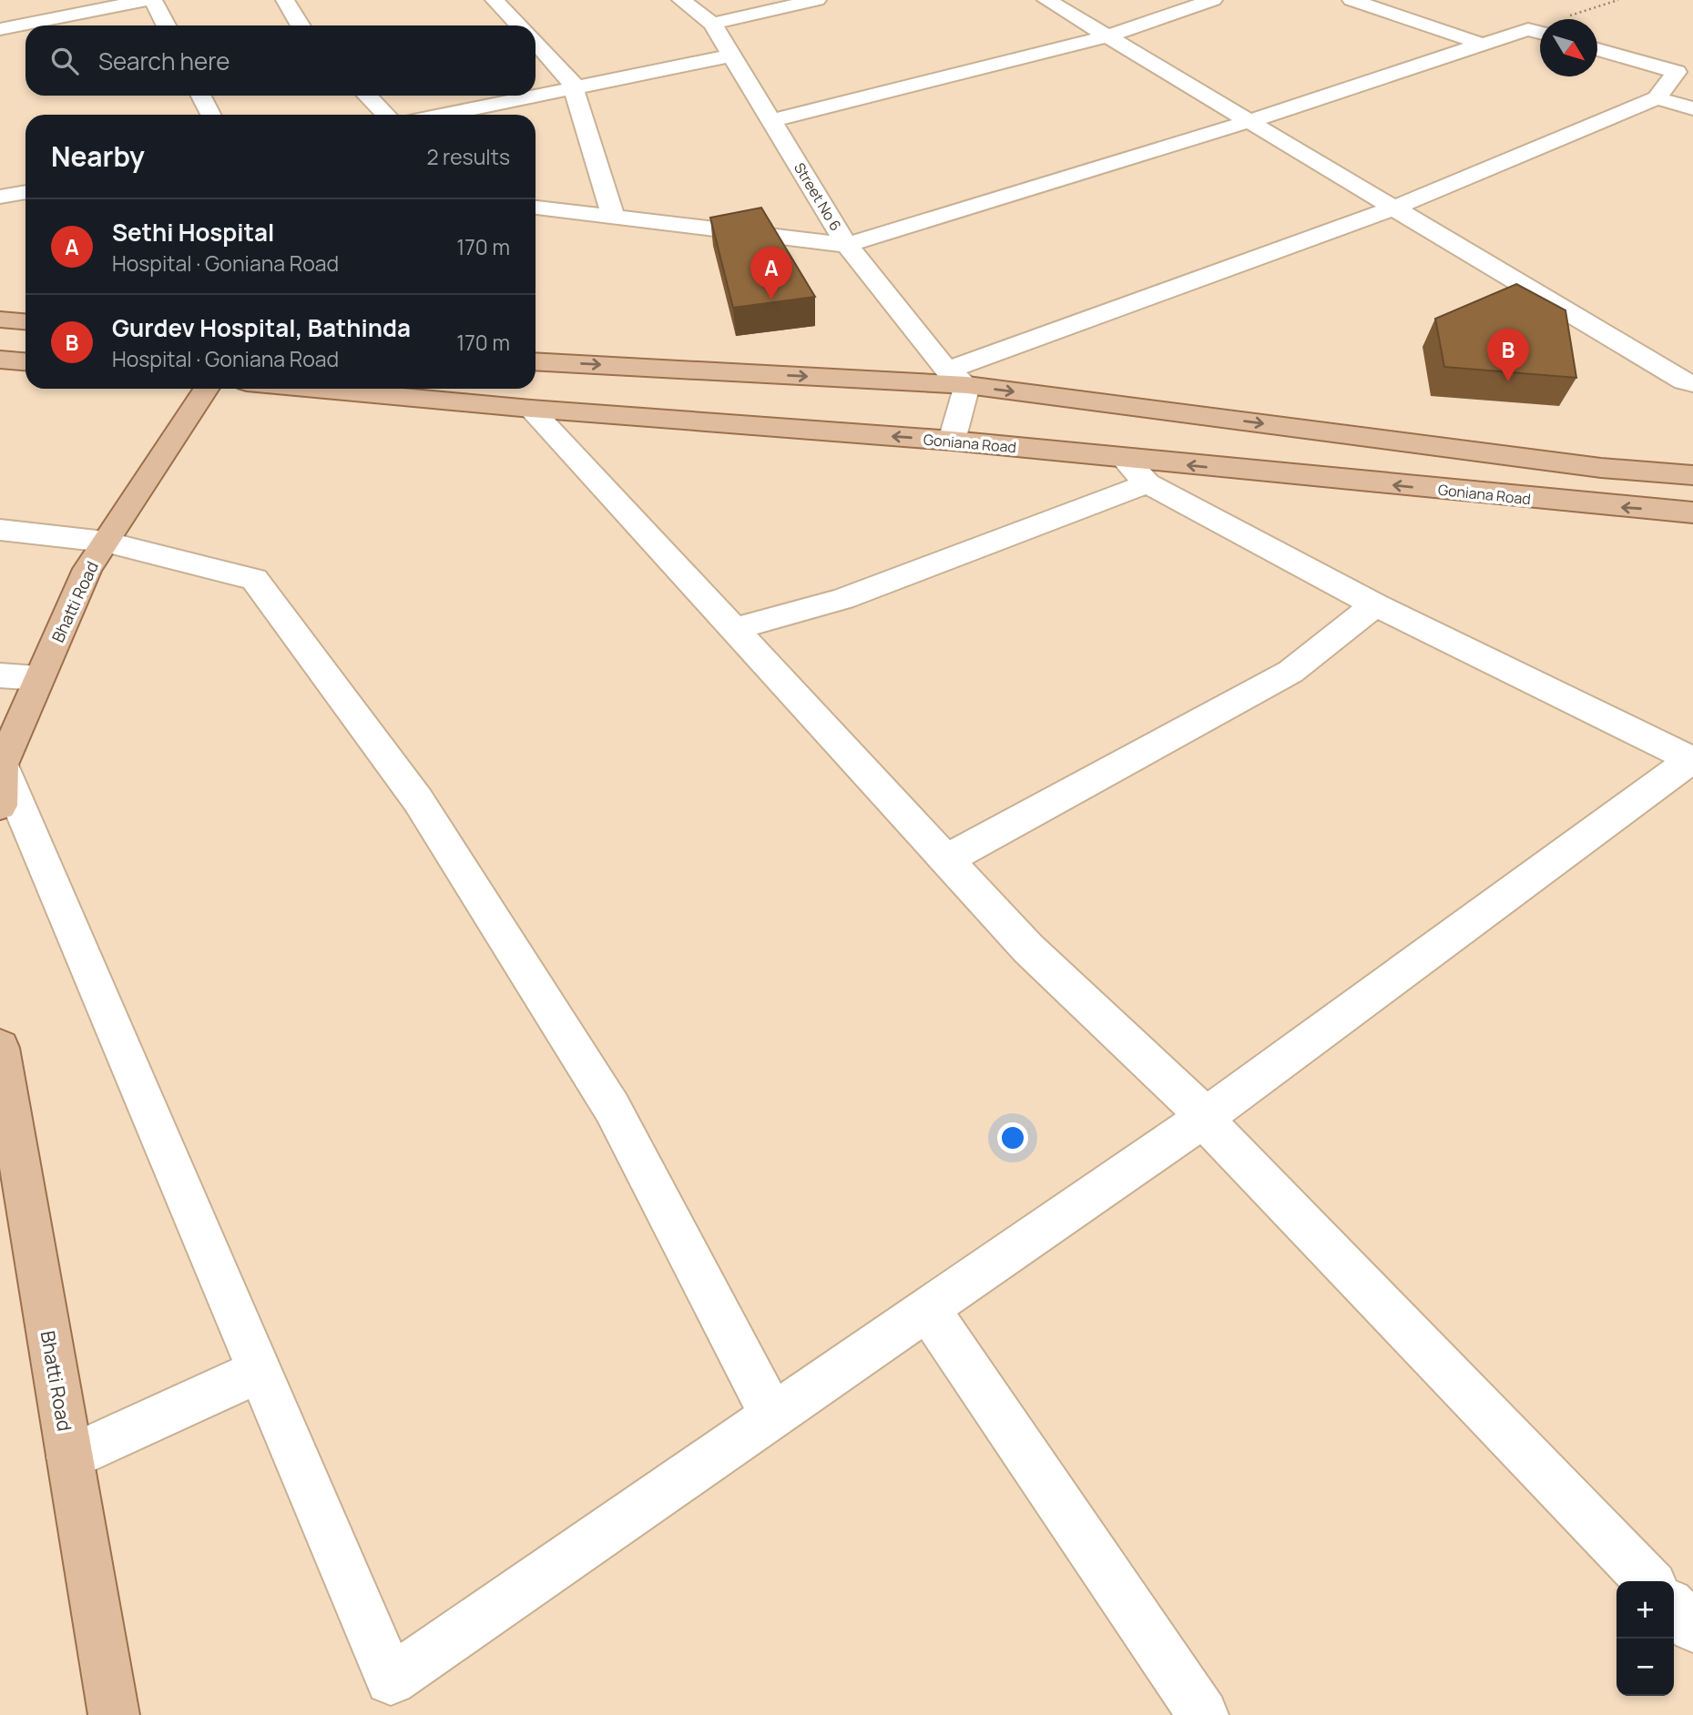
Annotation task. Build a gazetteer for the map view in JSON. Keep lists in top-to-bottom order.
{
  "streets": {
    "main road": ["Goniana Road", "Bhatti Road"],
    "street": ["Street No 6"]
  },
  "north": "bottom right",
  "page": {
    "search": "Search here",
    "heading": ["Nearby", "2 results"],
    "list": [
      {
        "mark": "A",
        "name": "Sethi Hospital",
        "note": "Hospital · Goniana Road",
        "value": "170 m"
      },
      {
        "mark": "B",
        "name": "Gurdev Hospital, Bathinda",
        "note": "Hospital · Goniana Road",
        "value": "170 m"
      }
    ],
    "pins": ["A", "B"],
    "map_buttons": ["+", "−"]
  }
}
